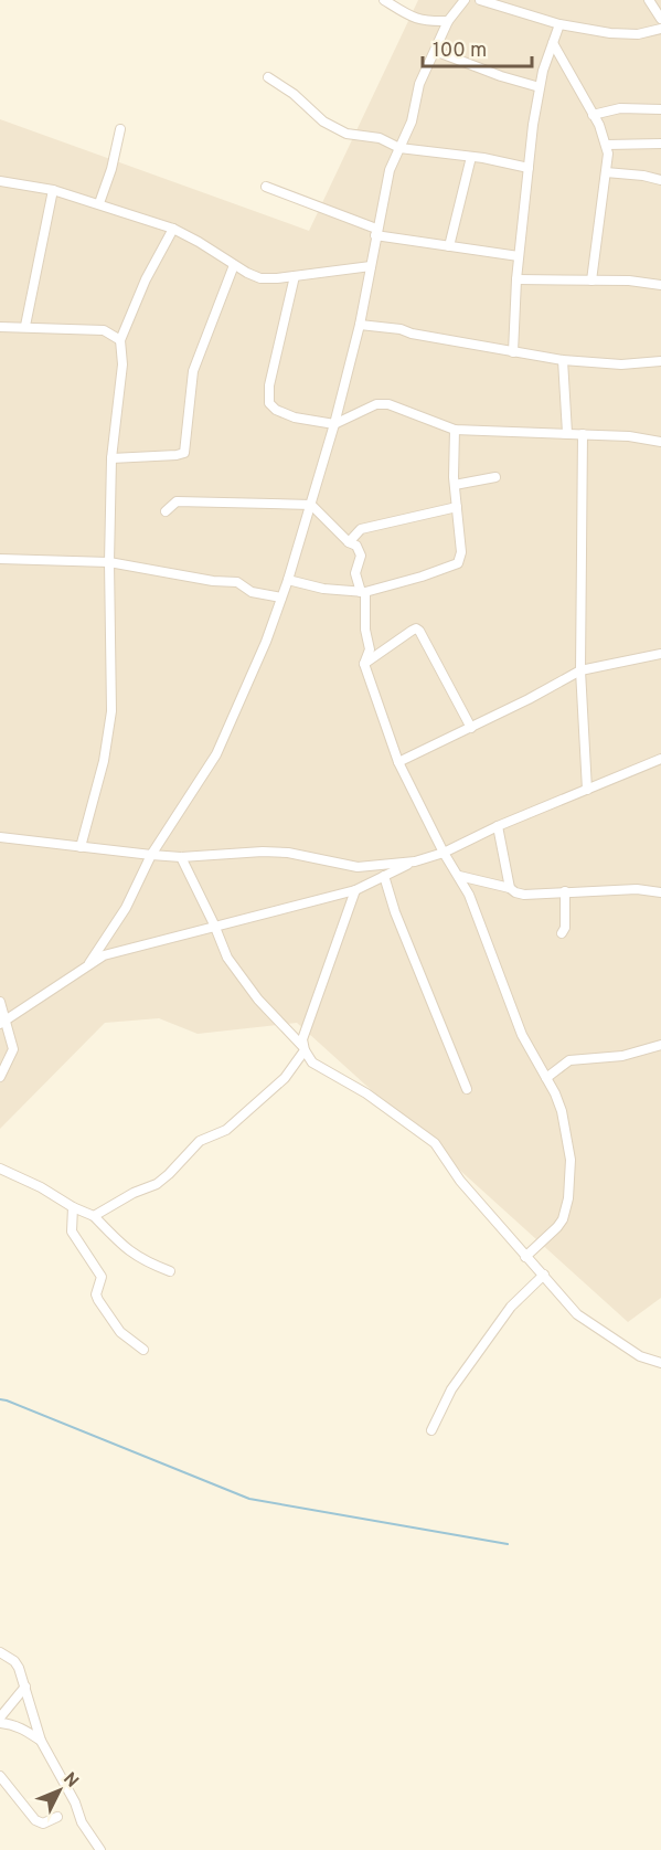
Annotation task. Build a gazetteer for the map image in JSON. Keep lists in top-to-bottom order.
{
  "scale_bar": "100 m",
  "north": "top right"
}
